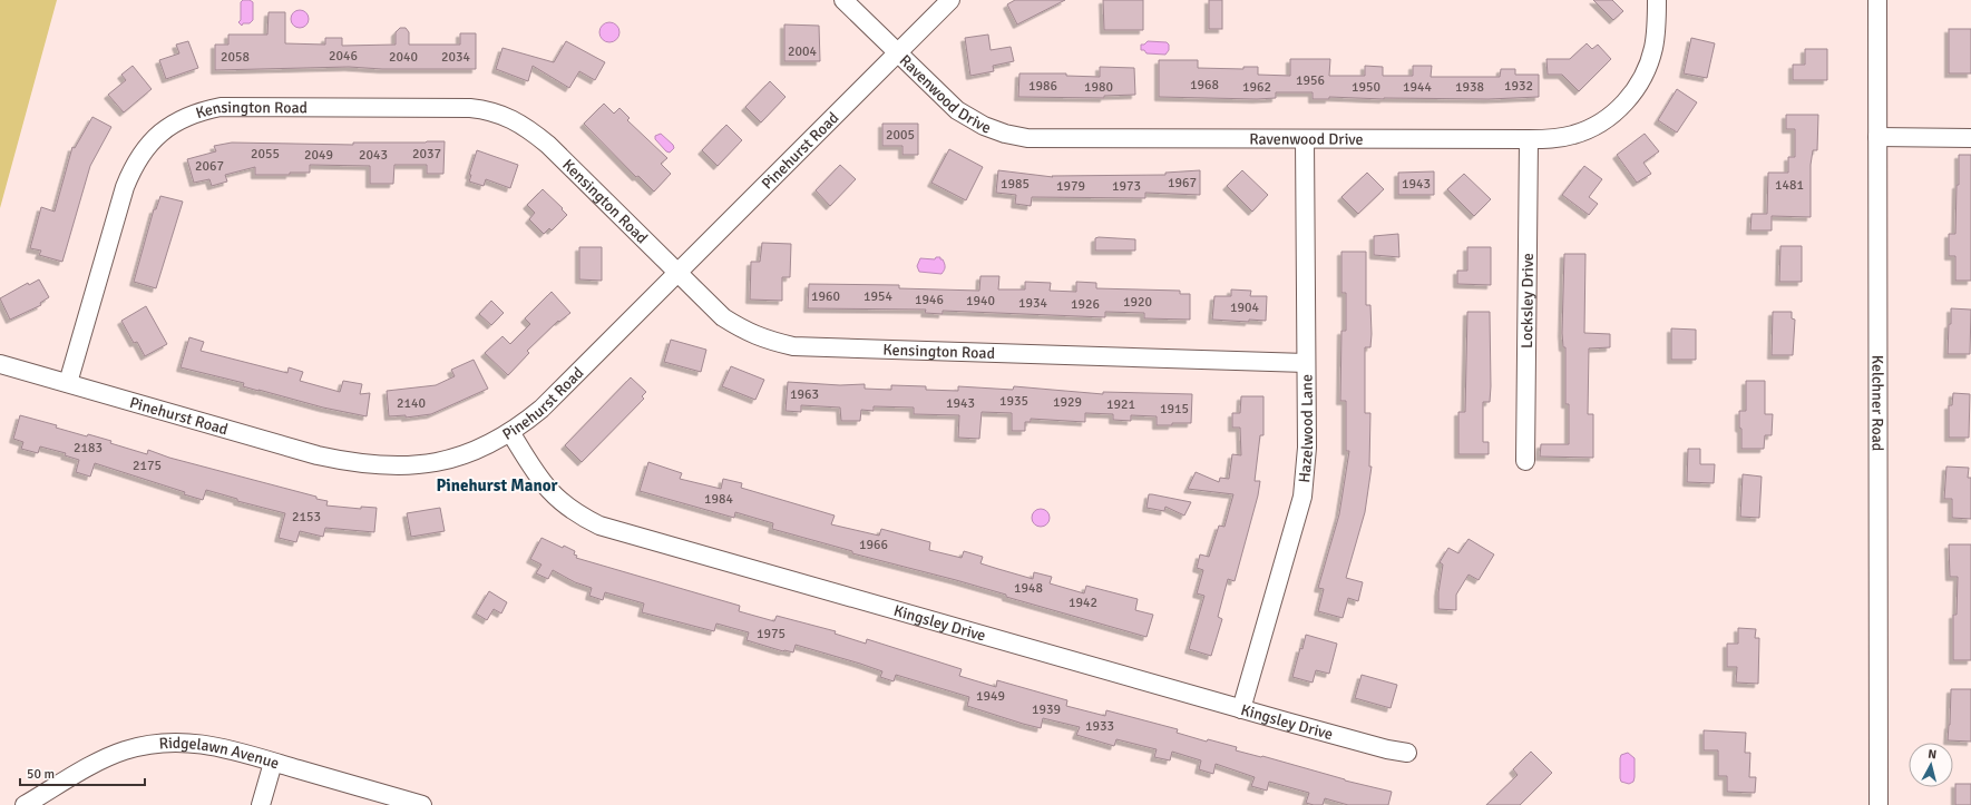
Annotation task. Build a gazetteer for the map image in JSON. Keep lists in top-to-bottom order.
{
  "streets": {
    "street": [
      "Ravenwood Drive",
      "Kensington Road",
      "Pinehurst Road",
      "Locksley Drive",
      "Kelchner Road",
      "Hazelwood Lane",
      "Kingsley Drive",
      "Ridgelawn Avenue"
    ]
  },
  "crossings": [
    ["Ravenwood Drive", "Pinehurst Road"],
    ["Ravenwood Drive", "Locksley Drive"],
    ["Ravenwood Drive", "Hazelwood Lane"],
    ["Kensington Road", "Pinehurst Road"],
    ["Kensington Road", "Hazelwood Lane"],
    ["Pinehurst Road", "Kingsley Drive"],
    ["Hazelwood Lane", "Kingsley Drive"]
  ],
  "districts": ["Pinehurst Manor"],
  "house_numbers": [
    "2004",
    "2046",
    "2058",
    "2040",
    "2034",
    "1956",
    "1968",
    "1986",
    "1932",
    "1980",
    "1962",
    "1950",
    "1944",
    "1938",
    "2005",
    "2055",
    "2037",
    "2049",
    "2043",
    "2067",
    "1967",
    "1985",
    "1943",
    "1481",
    "1979",
    "1973",
    "1960",
    "1954",
    "1946",
    "1940",
    "1920",
    "1934",
    "1926",
    "1904",
    "1963",
    "1935",
    "1929",
    "2140",
    "1943",
    "1921",
    "1915",
    "2183",
    "2175",
    "1984",
    "2153",
    "1966",
    "1948",
    "1942",
    "1975",
    "1949",
    "1939",
    "1933"
  ],
  "scale_bar": "50 m",
  "north": "top"
}
